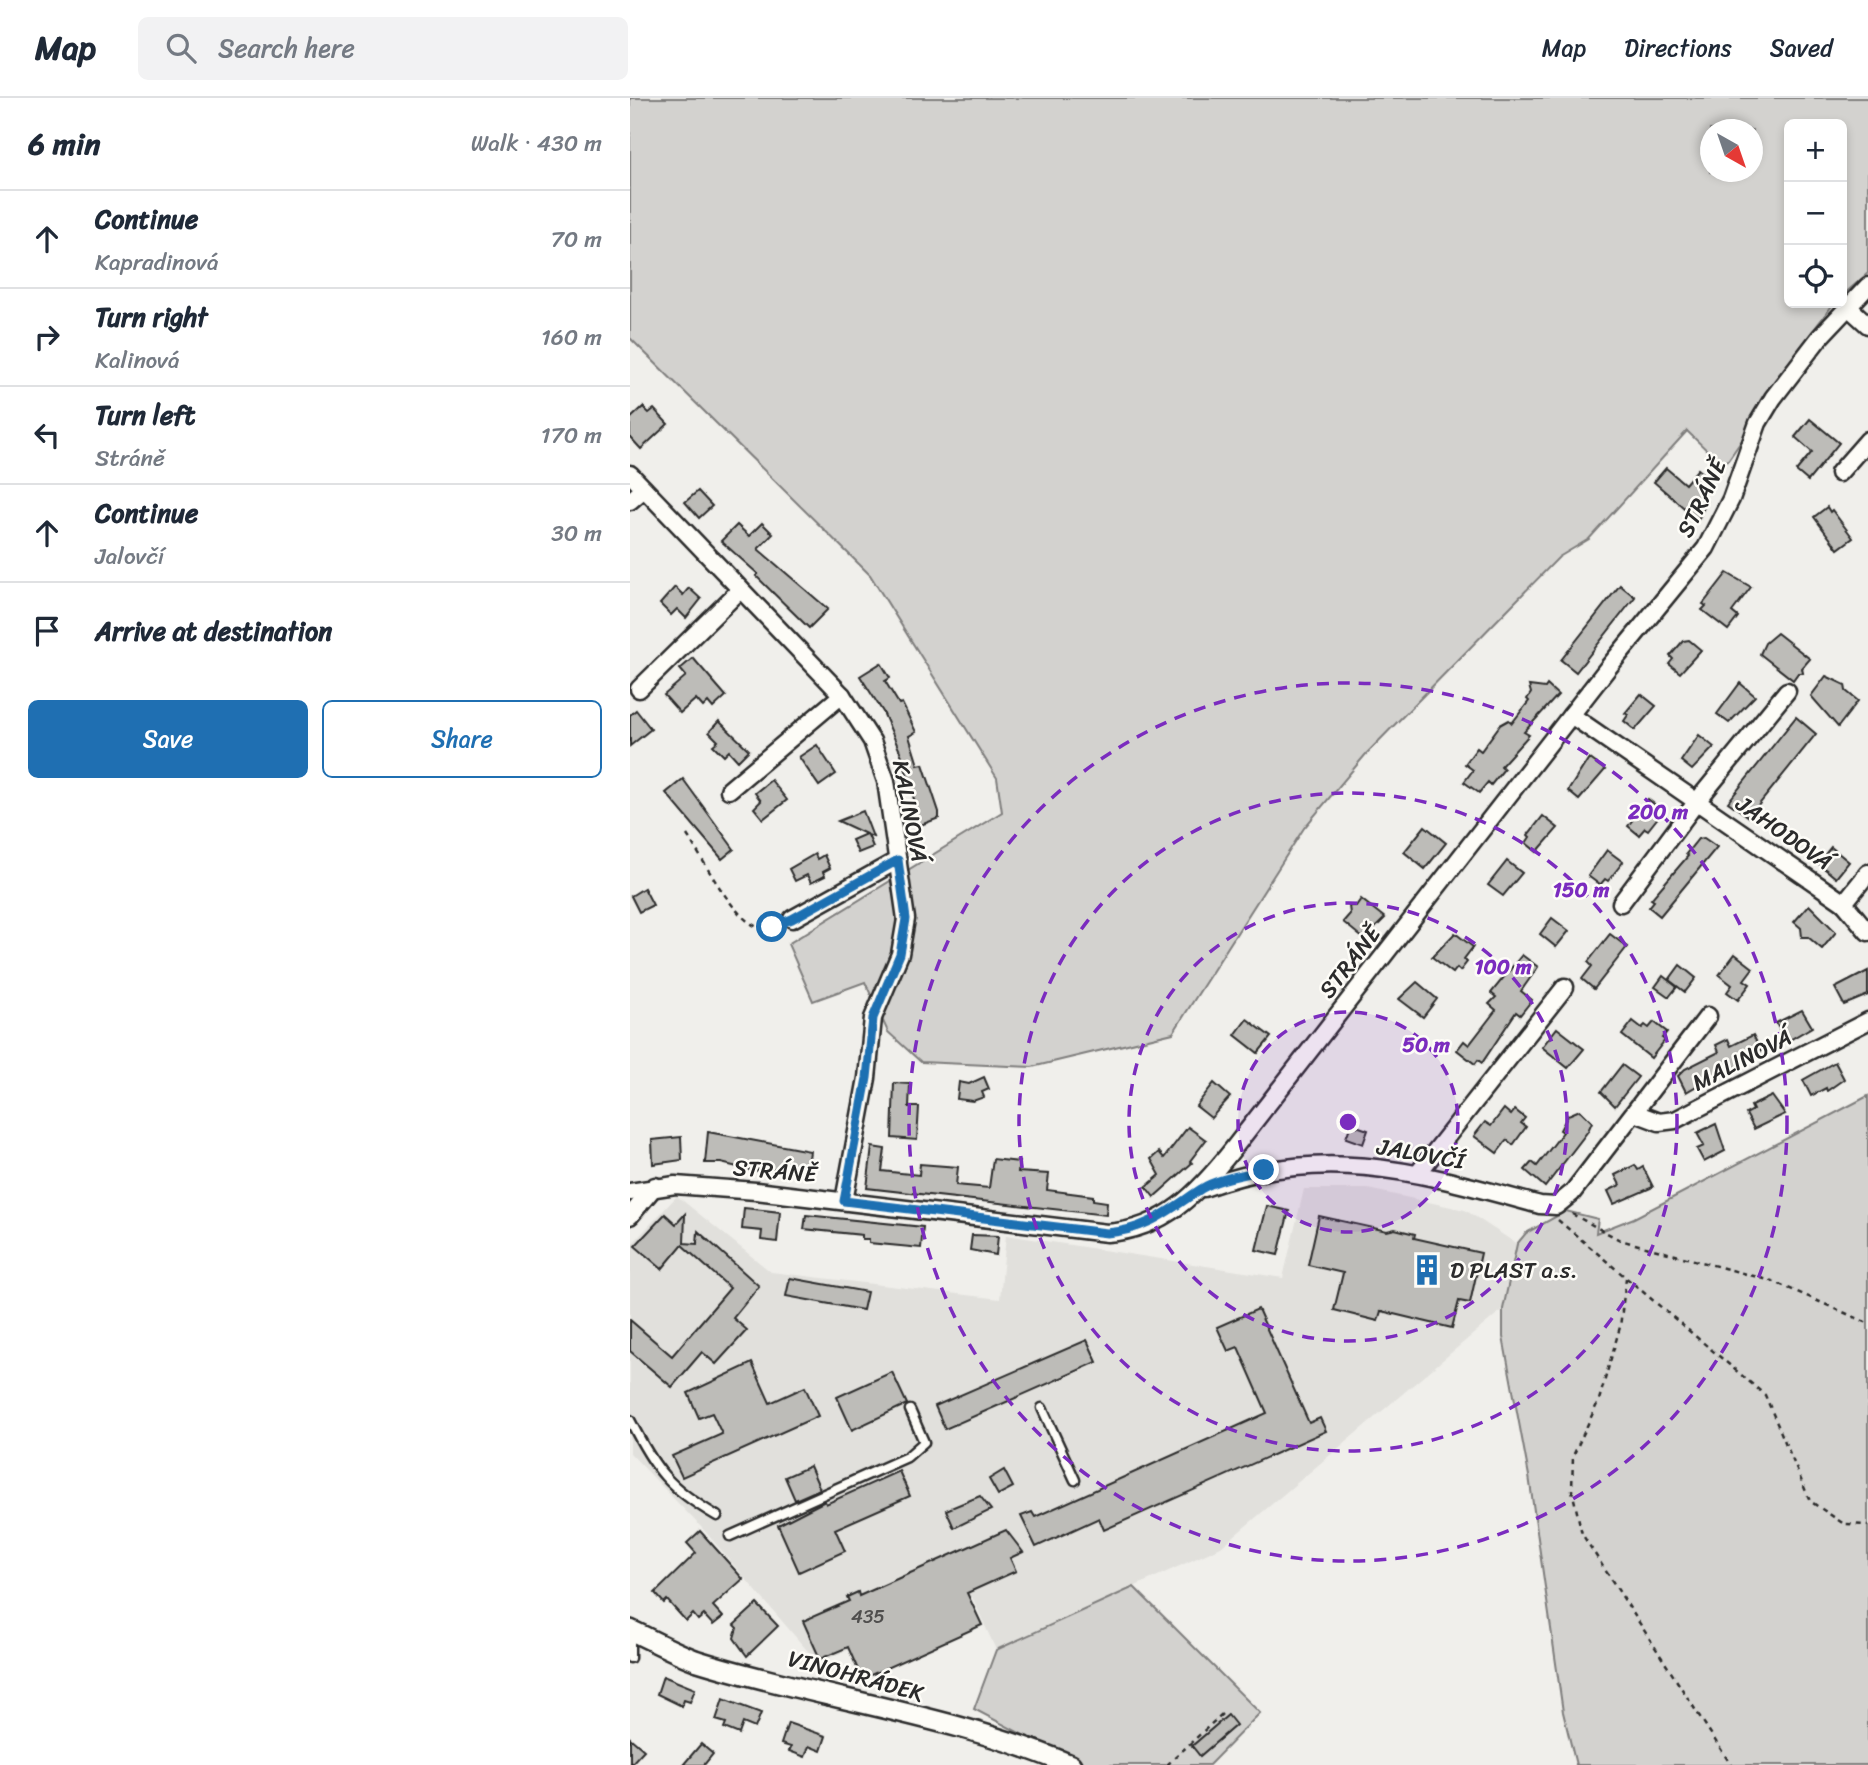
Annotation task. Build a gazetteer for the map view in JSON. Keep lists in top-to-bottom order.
{
  "streets": {
    "street": [
      "STRÁNĚ",
      "KALINOVÁ",
      "JAHODOVÁ",
      "MALINOVÁ",
      "JALOVČÍ",
      "VINOHRÁDEK"
    ]
  },
  "crossings": [
    ["STRÁNĚ", "KALINOVÁ"],
    ["STRÁNĚ", "JAHODOVÁ"],
    ["STRÁNĚ", "JALOVČÍ"],
    ["MALINOVÁ", "JALOVČÍ"]
  ],
  "places": {
    "building": ["D PLAST a.s."]
  },
  "house_numbers": ["435"],
  "north": "bottom right",
  "page": {
    "header": "Map",
    "search": "Search here",
    "nav": ["Map", "Directions", "Saved"],
    "heading": ["6 min", "Walk · 430 m"],
    "map_buttons": ["+", "−"],
    "list": [
      ["Continue", "Kapradinová", "70 m"],
      ["Turn right", "Kalinová", "160 m"],
      ["Turn left", "Stráně", "170 m"],
      ["Continue", "Jalovčí", "30 m"],
      "Arrive at destination"
    ],
    "buttons": ["Save", "Share"]
  },
  "rings": [
    "200 m",
    "150 m",
    "100 m",
    "50 m"
  ]
}
